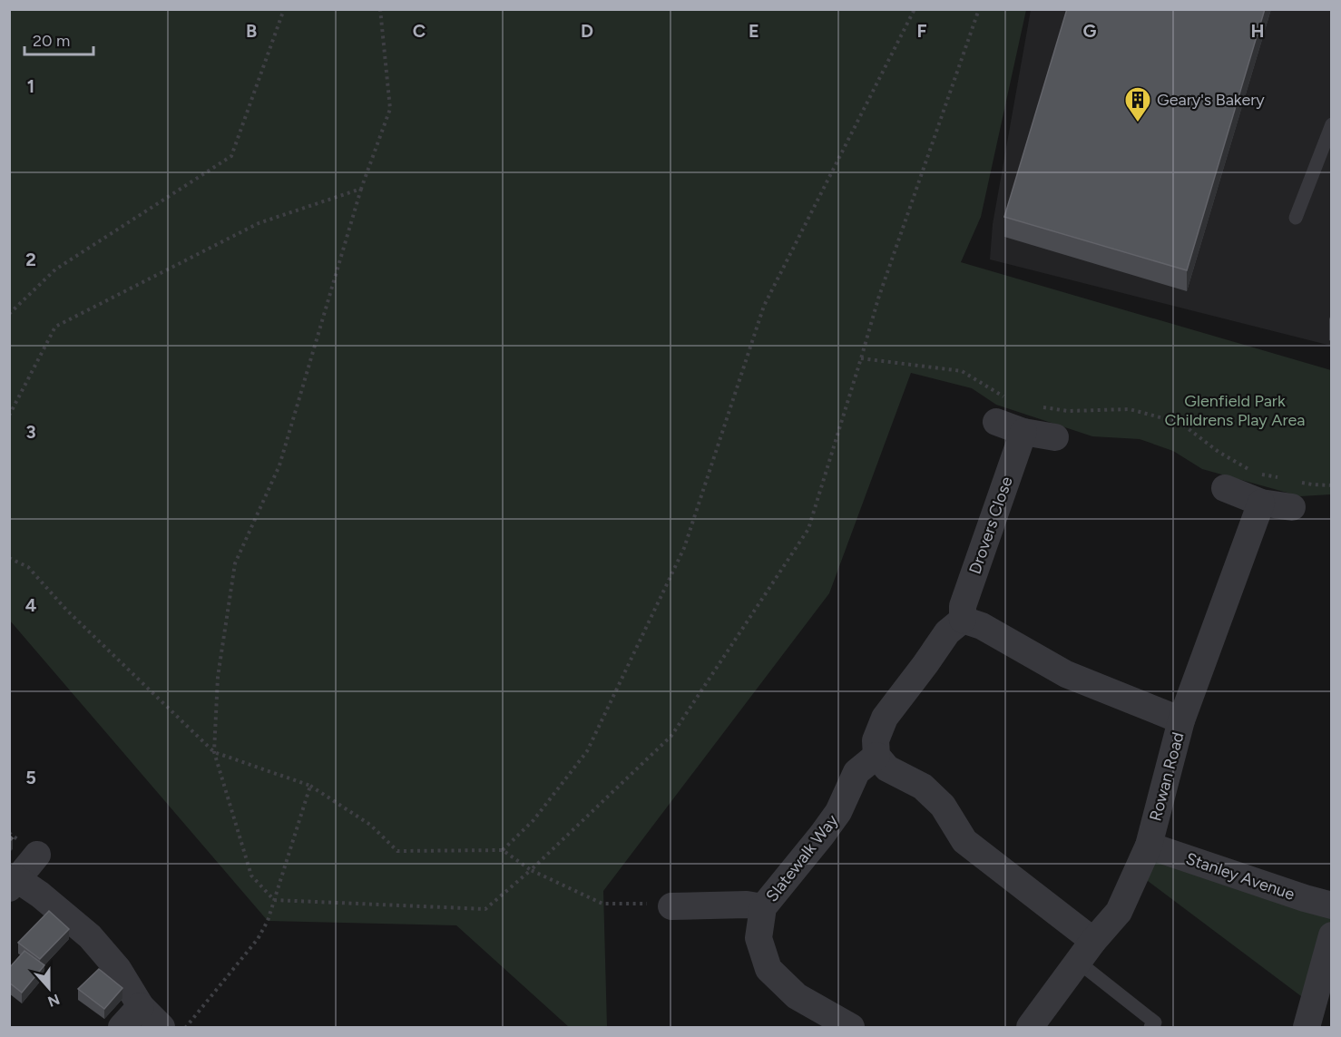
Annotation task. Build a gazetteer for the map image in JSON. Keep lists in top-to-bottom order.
{
  "streets": {
    "street": [
      "Drovers Close",
      "Rowan Road",
      "Slatewalk Way",
      "Stanley Avenue"
    ]
  },
  "crossings": [
    ["Rowan Road", "Stanley Avenue"]
  ],
  "parks": ["Glenfield Park Childrens Play Area"],
  "places": {
    "building": ["Geary's Bakery"]
  },
  "scale_bar": "20 m",
  "north": "bottom",
  "grid": {
    "columns": [
      "B",
      "C",
      "D",
      "E",
      "F",
      "G",
      "H"
    ],
    "rows": [
      "1",
      "2",
      "3",
      "4",
      "5"
    ]
  }
}
